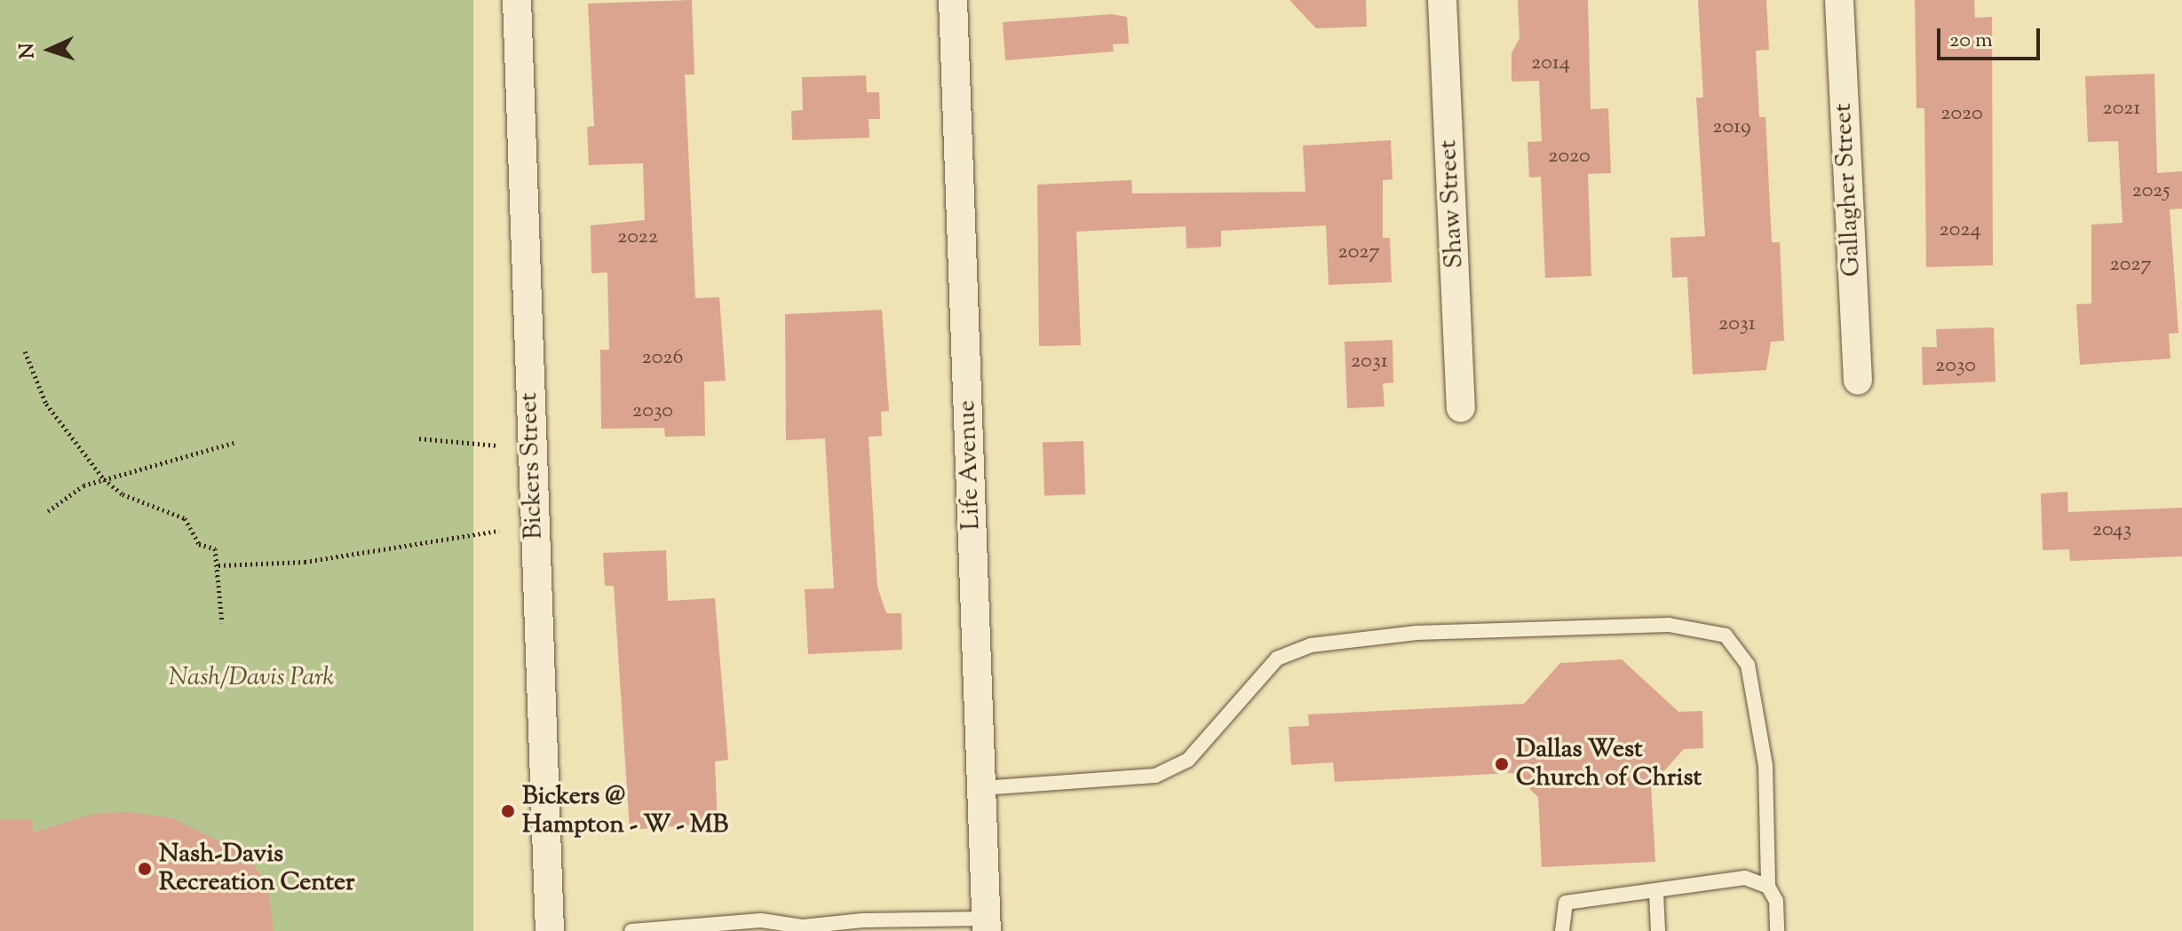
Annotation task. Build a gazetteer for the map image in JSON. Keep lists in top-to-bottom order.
{
  "streets": {
    "street": [
      "Gallagher Street",
      "Shaw Street",
      "Life Avenue",
      "Bickers Street"
    ]
  },
  "parks": ["Nash/Davis Park"],
  "places": ["Dallas West Church of Christ", "Bickers @ Hampton - W - MB", "Nash-Davis Recreation Center"],
  "house_numbers": [
    "2014",
    "2021",
    "2020",
    "2019",
    "2020",
    "2025",
    "2024",
    "2022",
    "2027",
    "2027",
    "2031",
    "2026",
    "2031",
    "2030",
    "2030",
    "2043"
  ],
  "scale_bar": "20 m",
  "north": "left"
}
